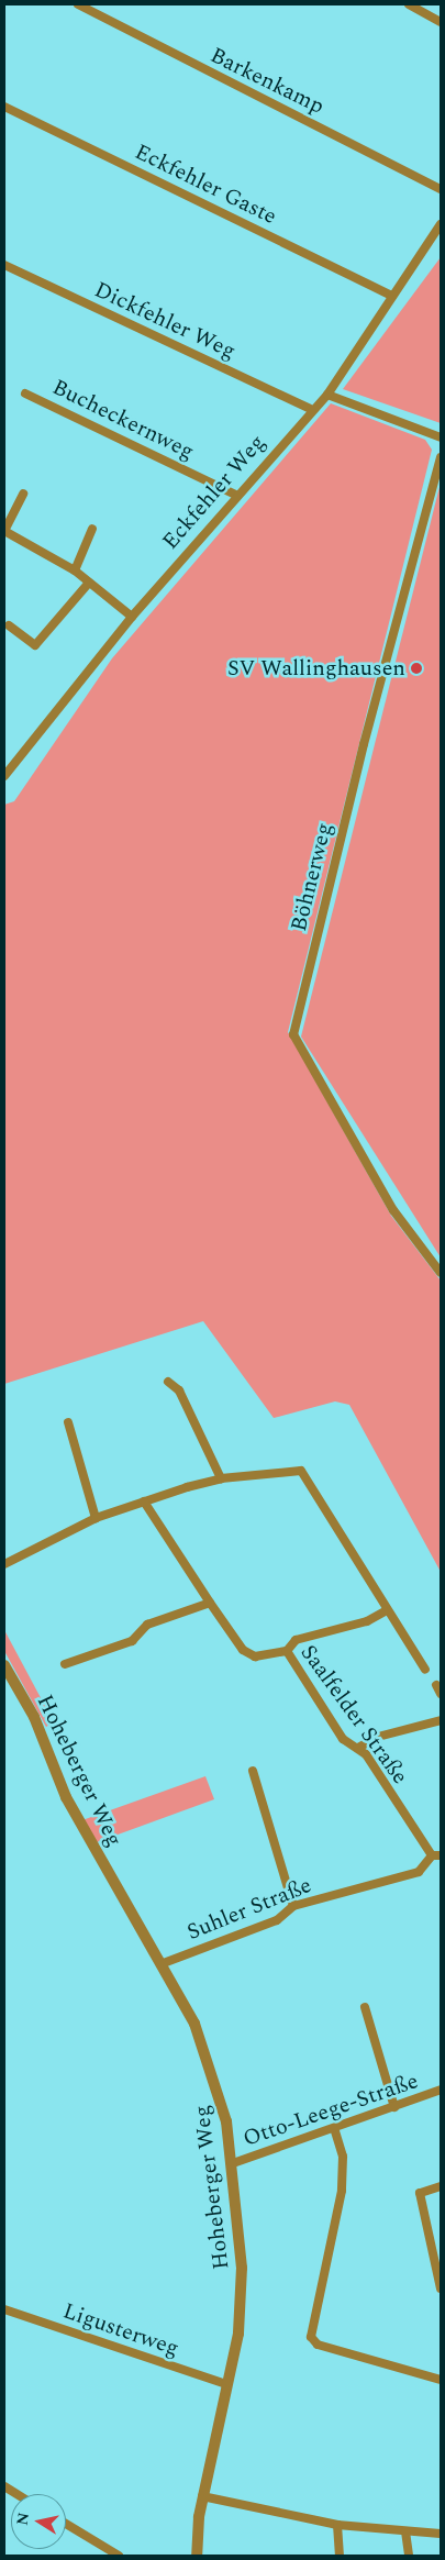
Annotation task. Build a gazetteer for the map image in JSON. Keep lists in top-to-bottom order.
{
  "streets": {
    "street": [
      "Barkenkamp",
      "Eckfehler Gaste",
      "Dickfehler Weg",
      "Bucheckernweg",
      "Eckfehler Weg",
      "Böhnerweg",
      "Saalfelder Straße",
      "Hoheberger Weg",
      "Suhler Straße",
      "Otto-Leege-Straße",
      "Ligusterweg"
    ]
  },
  "crossings": [
    ["Eckfehler Gaste", "Eckfehler Weg"],
    ["Dickfehler Weg", "Eckfehler Weg"],
    ["Bucheckernweg", "Eckfehler Weg"],
    ["Saalfelder Straße", "Suhler Straße"],
    ["Hoheberger Weg", "Suhler Straße"],
    ["Hoheberger Weg", "Otto-Leege-Straße"],
    ["Hoheberger Weg", "Ligusterweg"]
  ],
  "places": ["SV Wallinghausen"],
  "north": "left"
}
